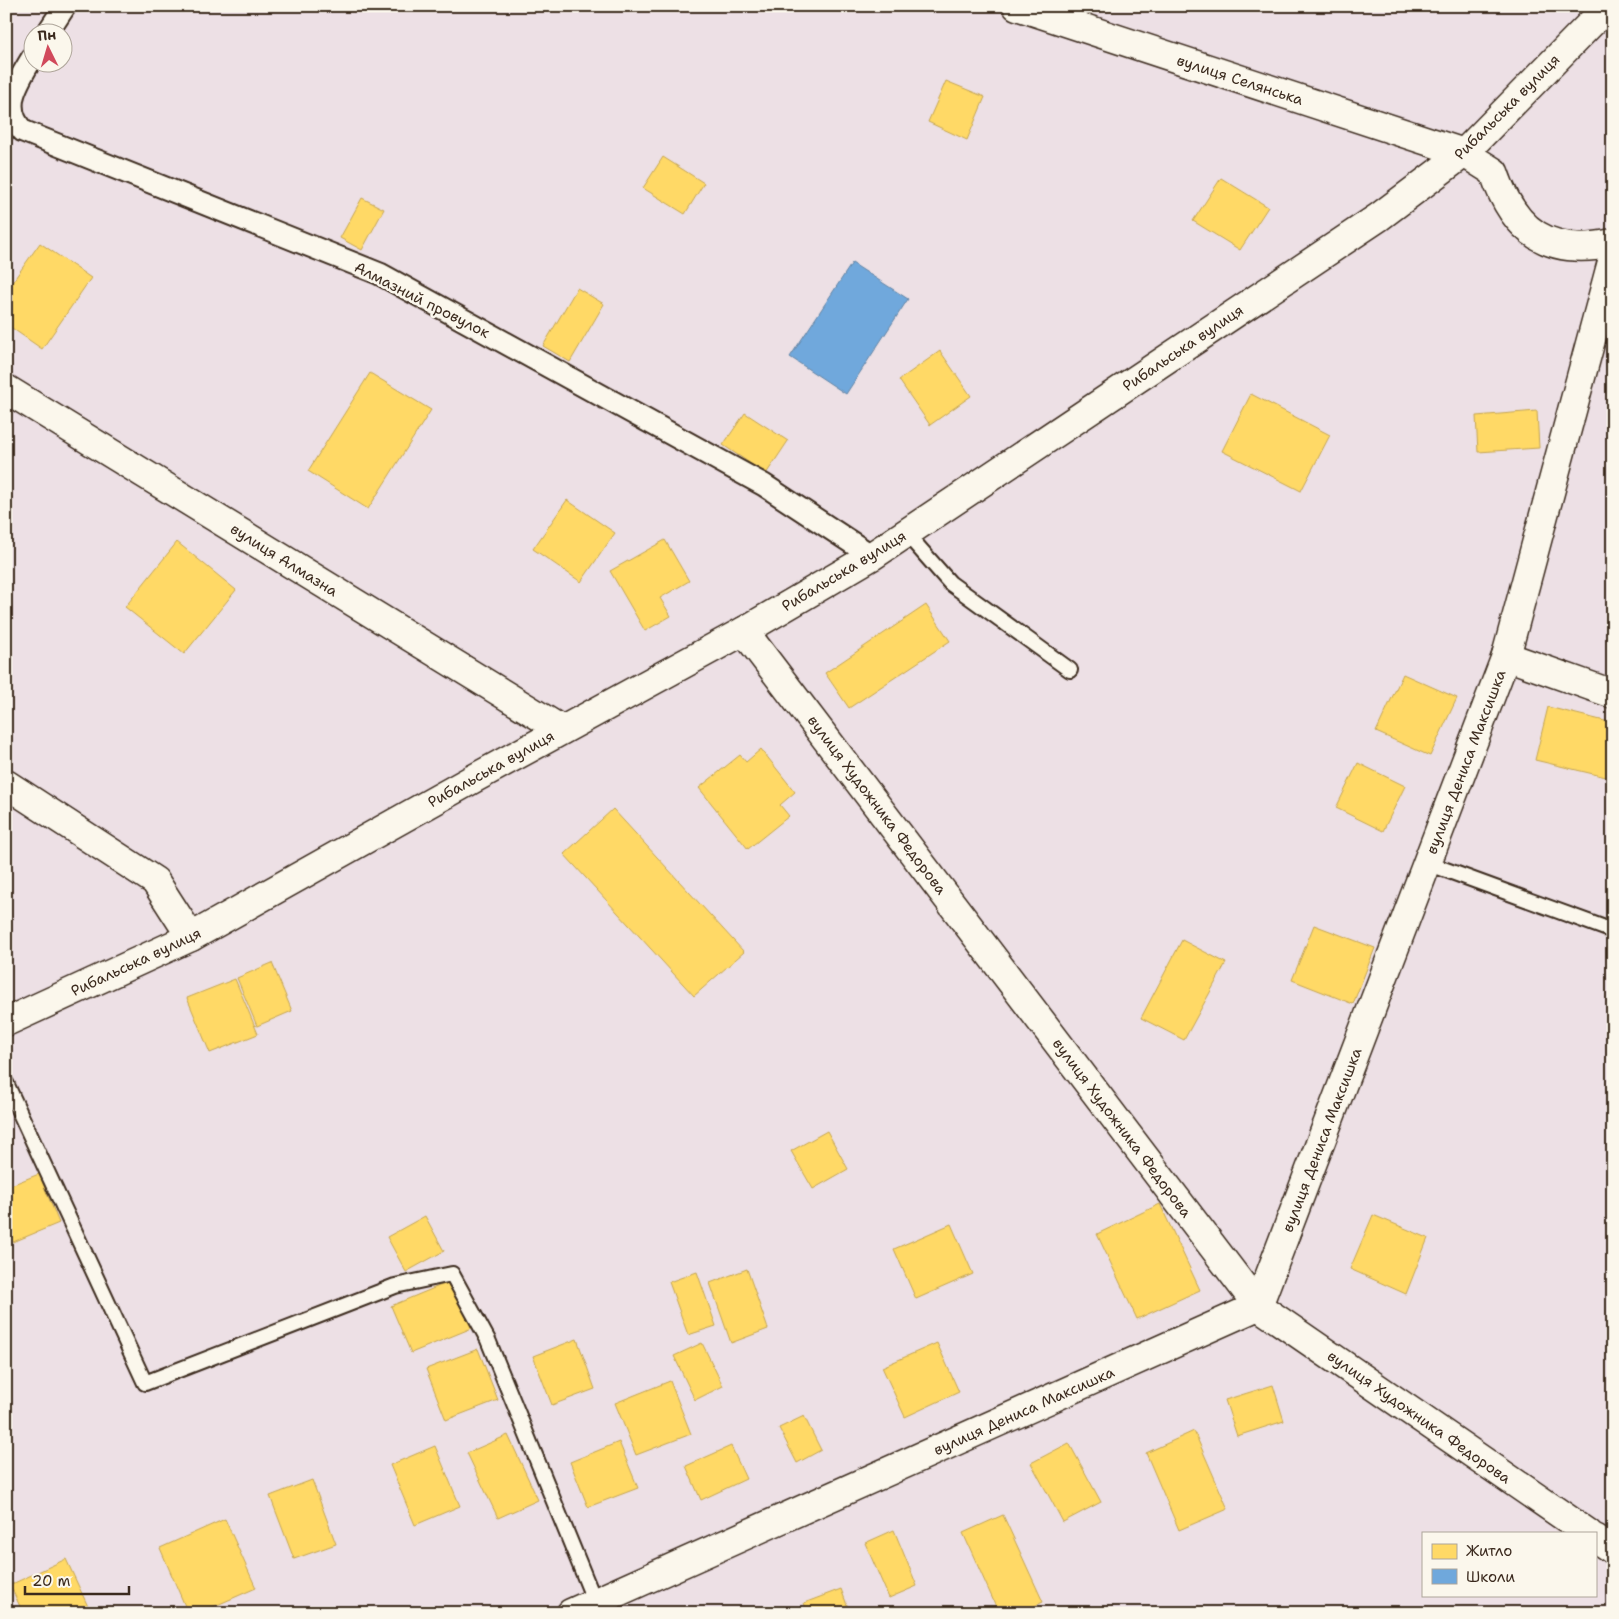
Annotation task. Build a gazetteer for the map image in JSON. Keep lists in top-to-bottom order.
{
  "streets": {
    "street": [
      "вулиця Селянська",
      "Рибальська вулиця",
      "Алмазний провулок",
      "вулиця Алмазна",
      "вулиця Дениса Максишка",
      "вулиця Художника Федорова"
    ]
  },
  "crossings": [
    ["вулиця Селянська", "Рибальська вулиця"],
    ["Рибальська вулиця", "Алмазний провулок"],
    ["Рибальська вулиця", "вулиця Алмазна"],
    ["Рибальська вулиця", "вулиця Художника Федорова"],
    ["вулиця Дениса Максишка", "вулиця Художника Федорова"]
  ],
  "legend": ["Житло", "Школи"],
  "scale_bar": "20 m",
  "north": "top"
}
